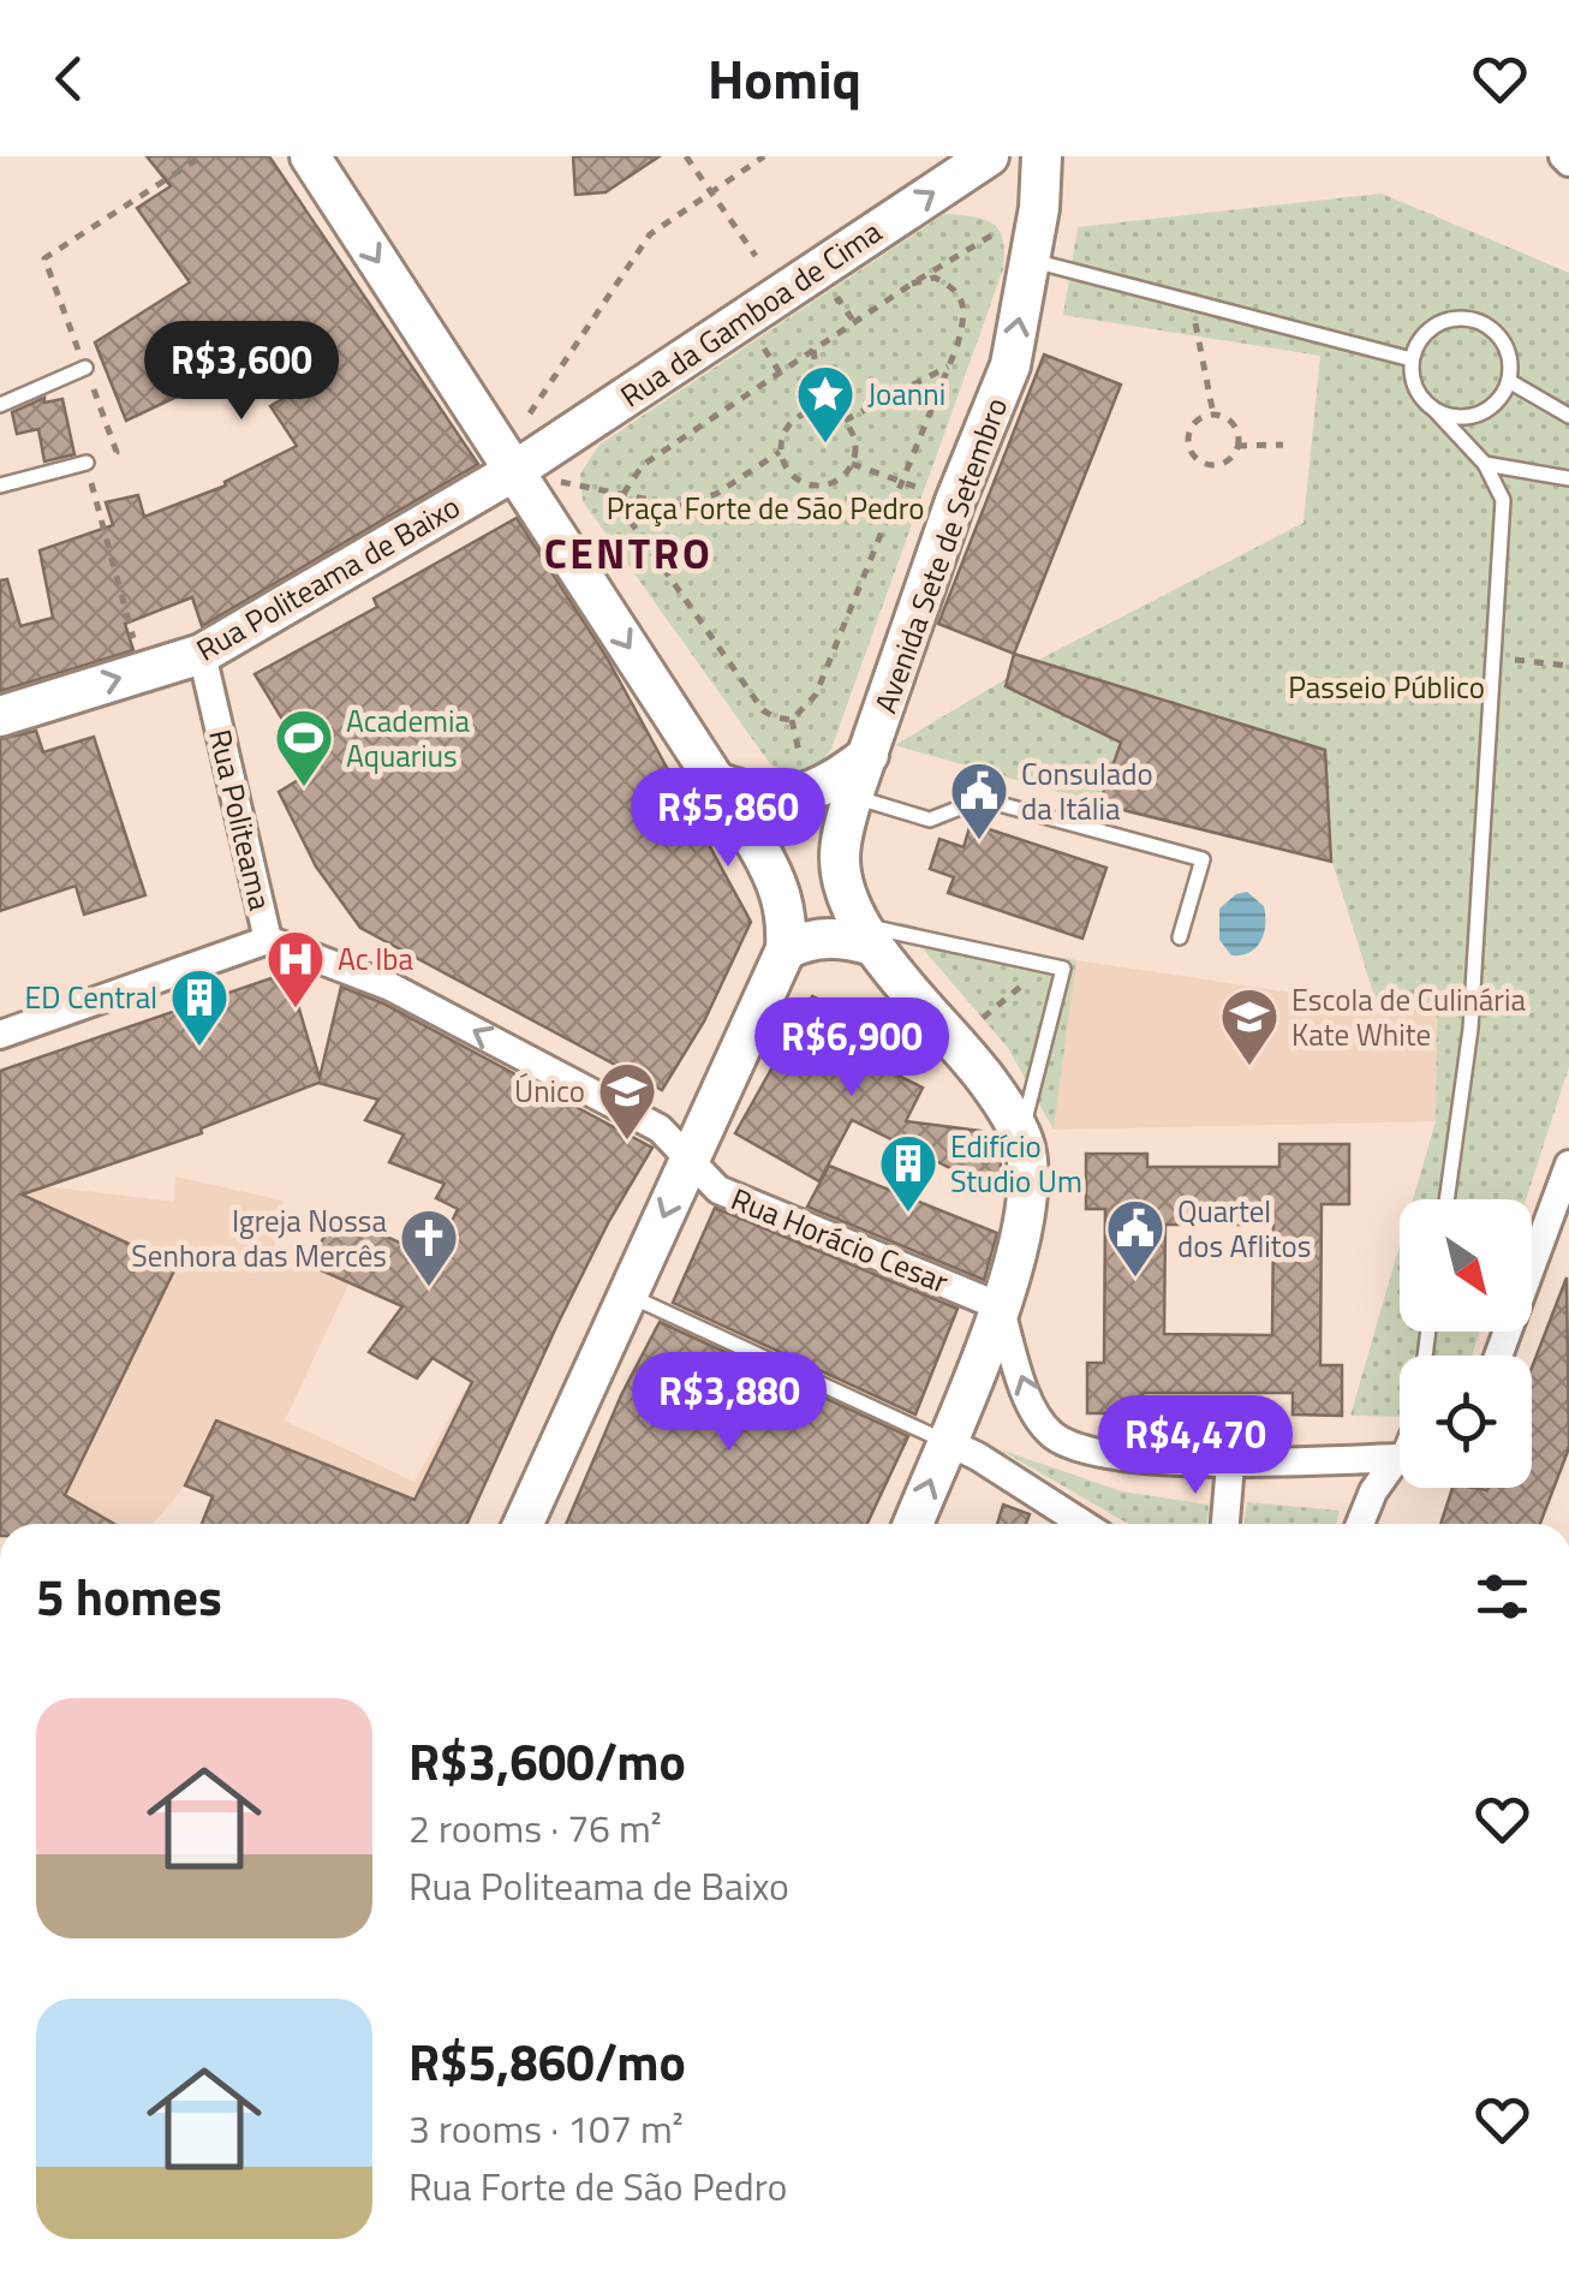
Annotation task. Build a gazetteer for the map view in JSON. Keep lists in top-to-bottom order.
{
  "streets": {
    "main road": ["Rua da Gamboa de Cima", "Avenida Sete de Setembro", "Rua Politeama de Baixo"],
    "street": ["Rua Politeama", "Rua Horácio Cesar"]
  },
  "crossings": [
    ["Rua da Gamboa de Cima", "Rua Politeama de Baixo"],
    ["Rua Politeama de Baixo", "Rua Politeama"],
    ["Rua Politeama", "Rua Horácio Cesar"]
  ],
  "one_way": ["Rua da Gamboa de Cima", "Rua Politeama"],
  "districts": ["CENTRO"],
  "parks": ["Praça Forte de São Pedro", "Passeio Público"],
  "places": {
    "place": ["Joanni"],
    "sports": ["Academia Aquarius"],
    "public building": ["Consulado da Itália", "Quartel dos Aflitos"],
    "hospital": ["Ac Iba"],
    "building": ["ED Central", "Edifício Studio Um"],
    "school or university": ["Escola de Culinária Kate White", "Único"],
    "church": ["Igreja Nossa Senhora das Mercês"]
  },
  "north": "bottom right",
  "page": {
    "header": "Homiq",
    "price": [
      "R$3,600",
      "R$5,860",
      "R$6,900",
      "R$3,880",
      "R$4,470"
    ],
    "heading": "5 homes",
    "list": [
      {
        "name": "R$3,600/mo",
        "note": "2 rooms · 76 m² · Rua Politeama de Baixo"
      },
      {
        "name": "R$5,860/mo",
        "note": "3 rooms · 107 m² · Rua Forte de São Pedro"
      }
    ]
  }
}
